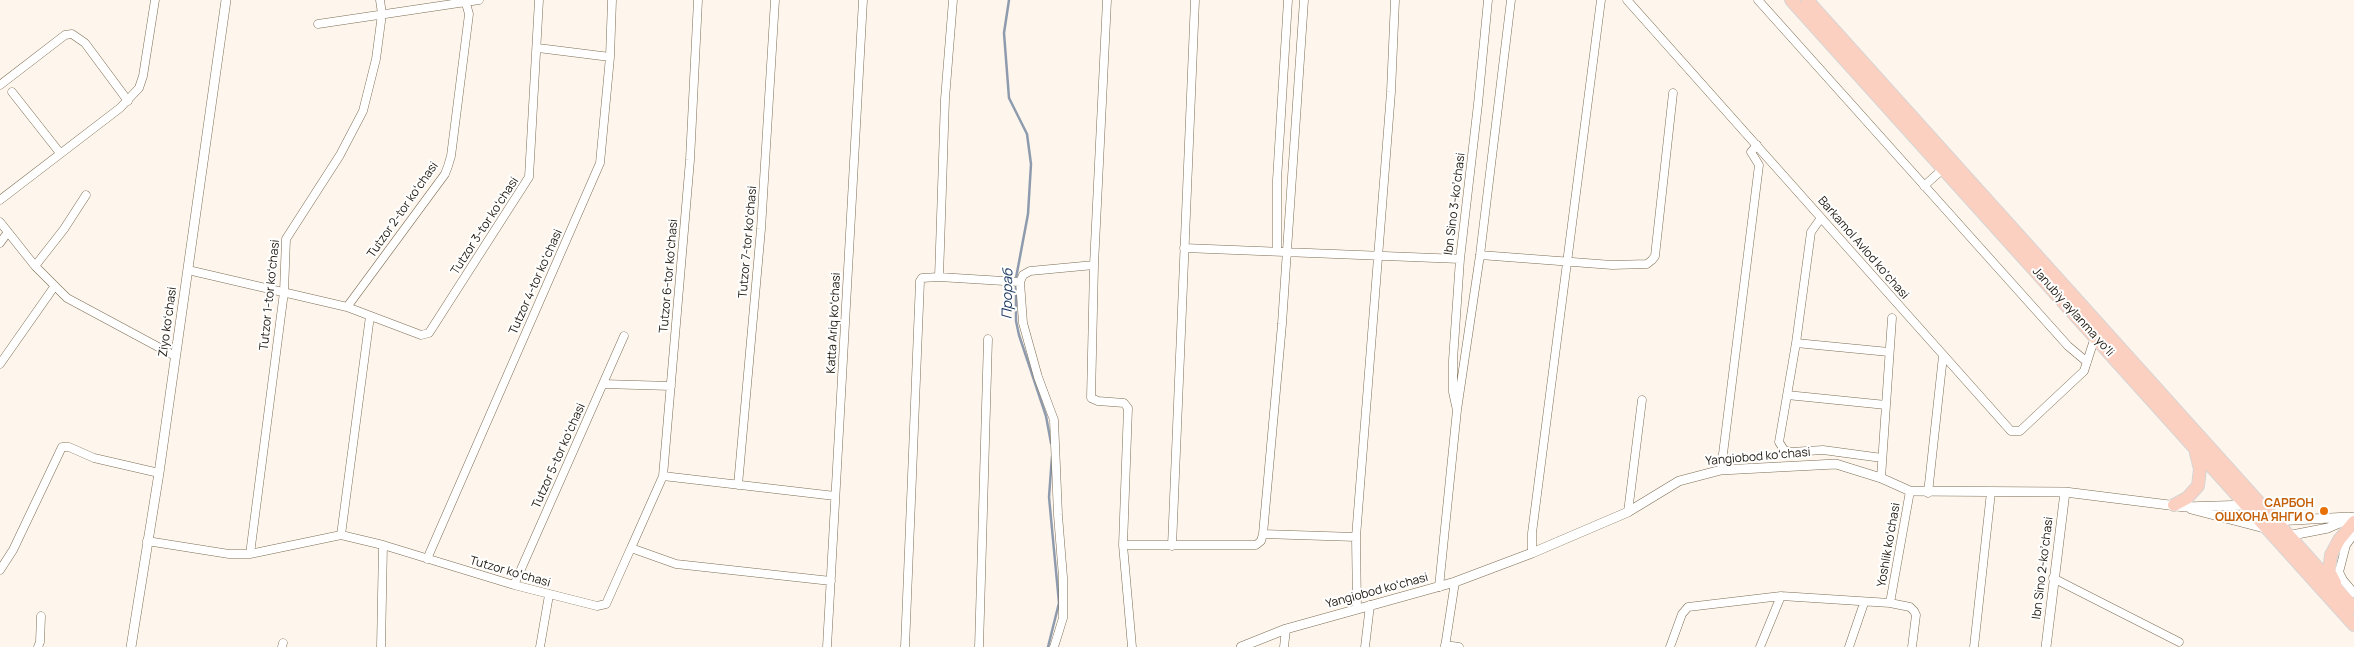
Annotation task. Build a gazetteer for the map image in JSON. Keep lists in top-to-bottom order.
{
  "streets": {
    "highway": ["Janubiy aylanma yoʻli"],
    "street": [
      "Ibn Sino 3-koʼchasi",
      "Tutzor 2-tor koʻchasi",
      "Tutzor 3-tor koʻchasi",
      "Tutzor 7-tor koʻchasi",
      "Barkamol Avlod koʻchasi",
      "Tutzor 6-tor koʻchasi",
      "Tutzor 4-tor koʻchasi",
      "Tutzor 1-tor koʻchasi",
      "Ziyo koʻchasi",
      "Katta Ariq koʻchasi",
      "Tutzor 5-tor koʻchasi",
      "Yangiobod koʻchasi",
      "Yoshlik koʻchasi",
      "Ibn Sino 2-koʼchasi",
      "Tutzor koʻchasi"
    ]
  },
  "crossings": [
    ["Ibn Sino 3-koʼchasi", "Yangiobod koʻchasi"],
    ["Tutzor 2-tor koʻchasi", "Tutzor 3-tor koʻchasi"],
    ["Tutzor 3-tor koʻchasi", "Tutzor 1-tor koʻchasi"],
    ["Tutzor 3-tor koʻchasi", "Ziyo koʻchasi"],
    ["Barkamol Avlod koʻchasi", "Janubiy aylanma yoʻli"],
    ["Tutzor 6-tor koʻchasi", "Tutzor koʻchasi"],
    ["Tutzor 4-tor koʻchasi", "Tutzor koʻchasi"],
    ["Tutzor 1-tor koʻchasi", "Tutzor koʻchasi"],
    ["Janubiy aylanma yoʻli", "Yangiobod koʻchasi"],
    ["Ziyo koʻchasi", "Tutzor koʻchasi"],
    ["Tutzor 5-tor koʻchasi", "Tutzor koʻchasi"],
    ["Yangiobod koʻchasi", "Yoshlik koʻchasi"],
    ["Yangiobod koʻchasi", "Ibn Sino 2-koʼchasi"]
  ],
  "water": ["Прораб"],
  "places": ["САРБОН ОШХОНА ЯНГИ О"]
}
